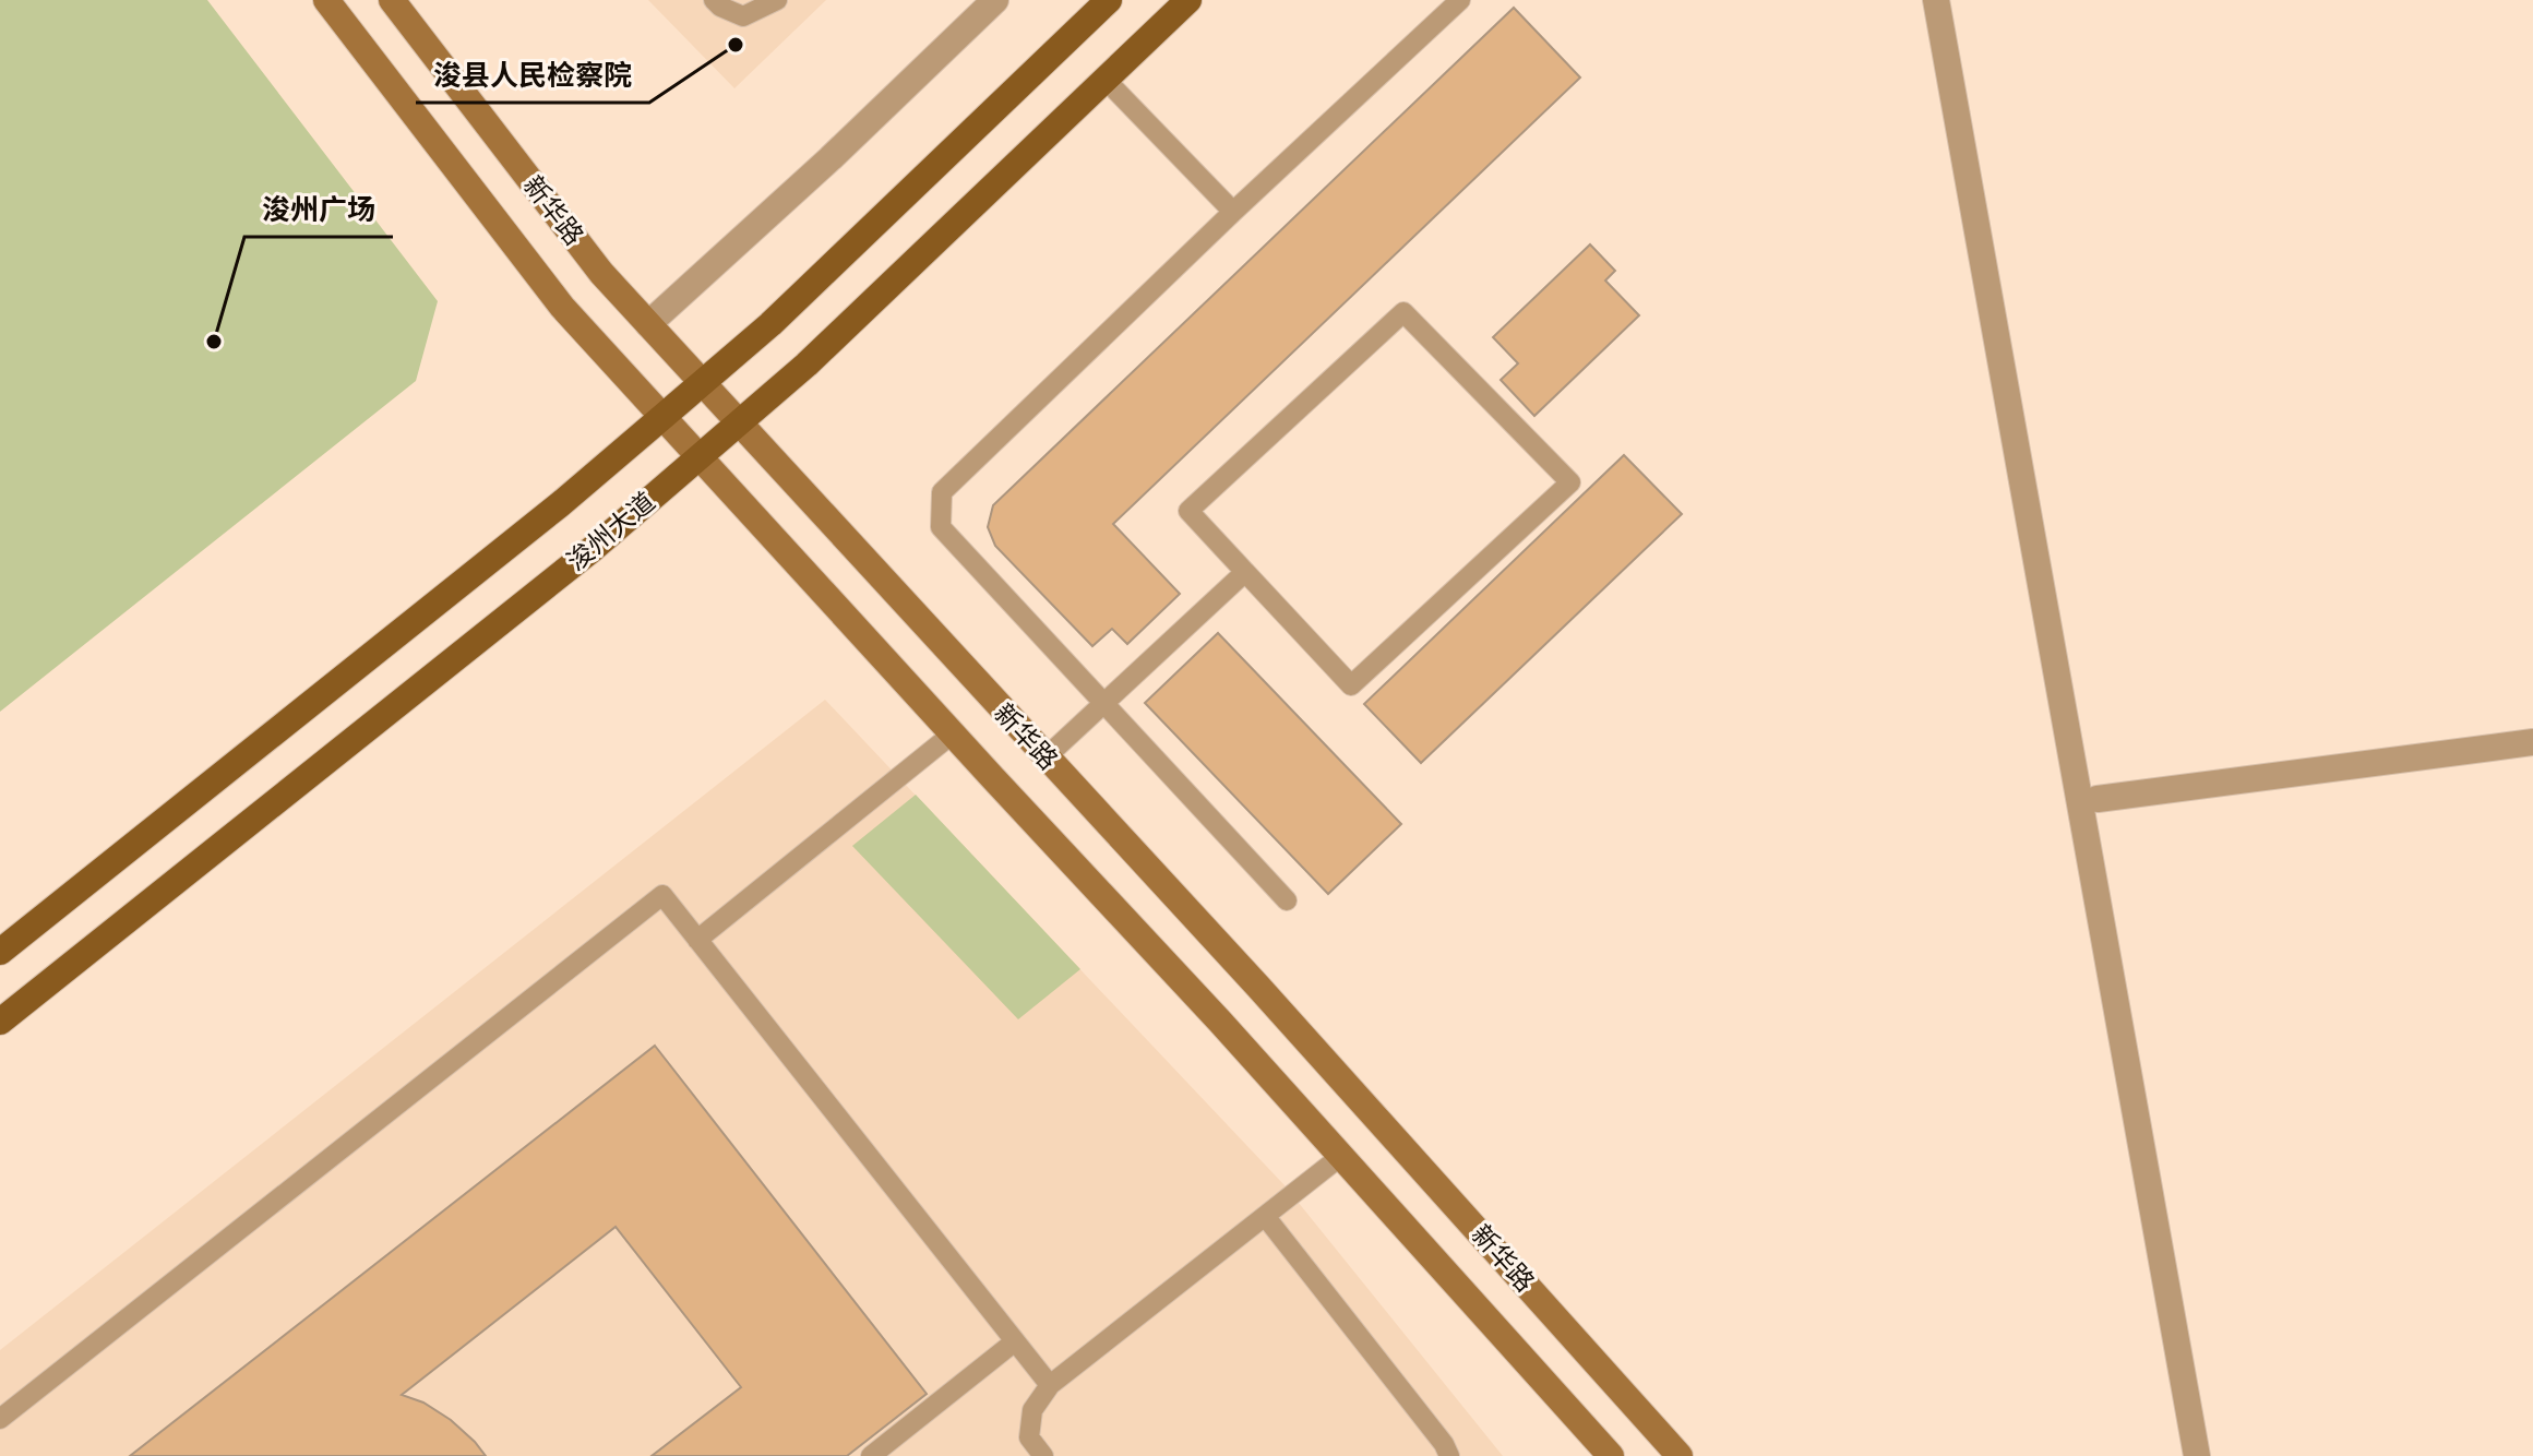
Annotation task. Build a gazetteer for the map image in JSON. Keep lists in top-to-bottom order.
{
  "streets": {
    "main road": ["新华路", "浚州大道"]
  },
  "crossings": [
    ["新华路", "浚州大道"]
  ],
  "places": ["浚县人民检察院", "浚州广场"]
}
